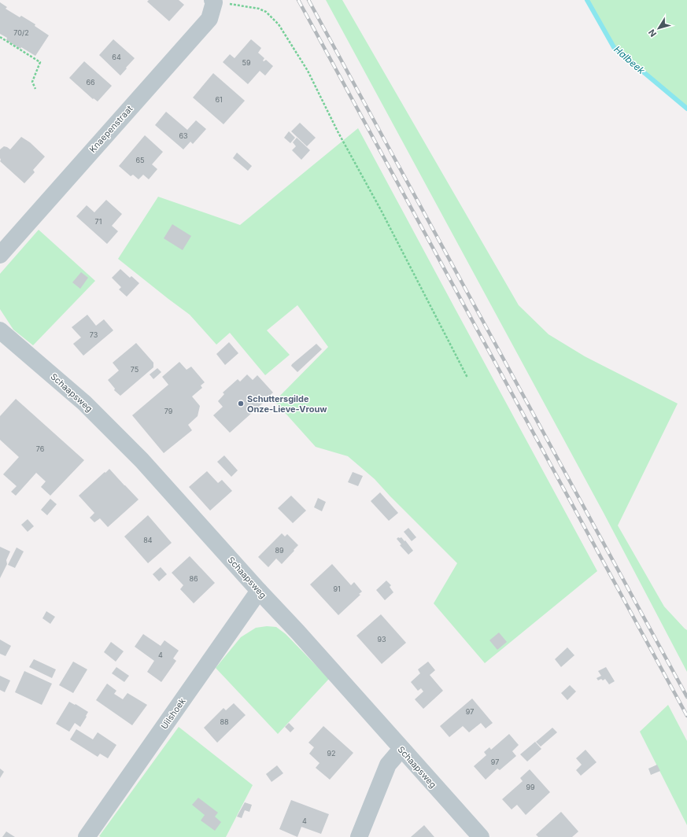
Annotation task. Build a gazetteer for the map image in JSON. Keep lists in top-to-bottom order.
{
  "streets": {
    "street": ["Knaepenstraat", "Schaapsweg", "Uilshoek"]
  },
  "crossings": [
    ["Schaapsweg", "Uilshoek"]
  ],
  "water": ["Halbeek"],
  "places": ["Schuttersgilde Onze-Lieve-Vrouw"],
  "house_numbers": [
    "70/2",
    "64",
    "59",
    "66",
    "61",
    "63",
    "65",
    "71",
    "73",
    "75",
    "79",
    "76",
    "84",
    "89",
    "86",
    "91",
    "93",
    "4",
    "97",
    "88",
    "92",
    "97",
    "99",
    "4"
  ],
  "north": "bottom left"
}
